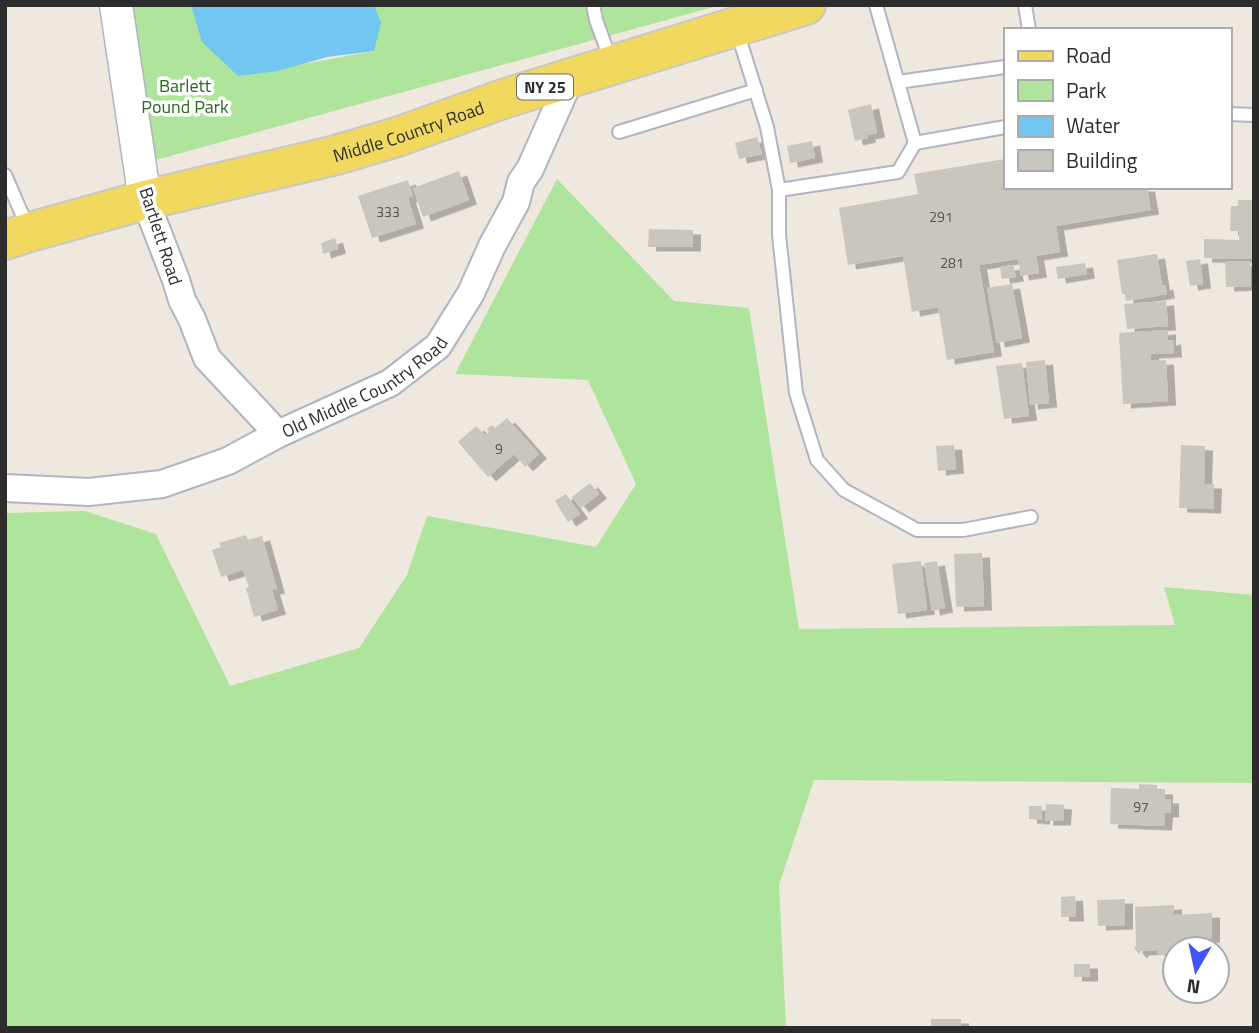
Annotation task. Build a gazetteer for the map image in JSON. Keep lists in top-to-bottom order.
{
  "streets": {
    "main road": ["NY 25", "Middle Country Road"],
    "street": ["Bartlett Road", "Old Middle Country Road"]
  },
  "crossings": [
    ["Middle Country Road", "Bartlett Road"],
    ["Middle Country Road", "Old Middle Country Road"],
    ["Bartlett Road", "Old Middle Country Road"]
  ],
  "parks": ["Barlett Pound Park"],
  "house_numbers": [
    "333",
    "291",
    "281",
    "9",
    "97"
  ],
  "legend": [
    "Road",
    "Park",
    "Water",
    "Building"
  ],
  "north": "bottom"
}
